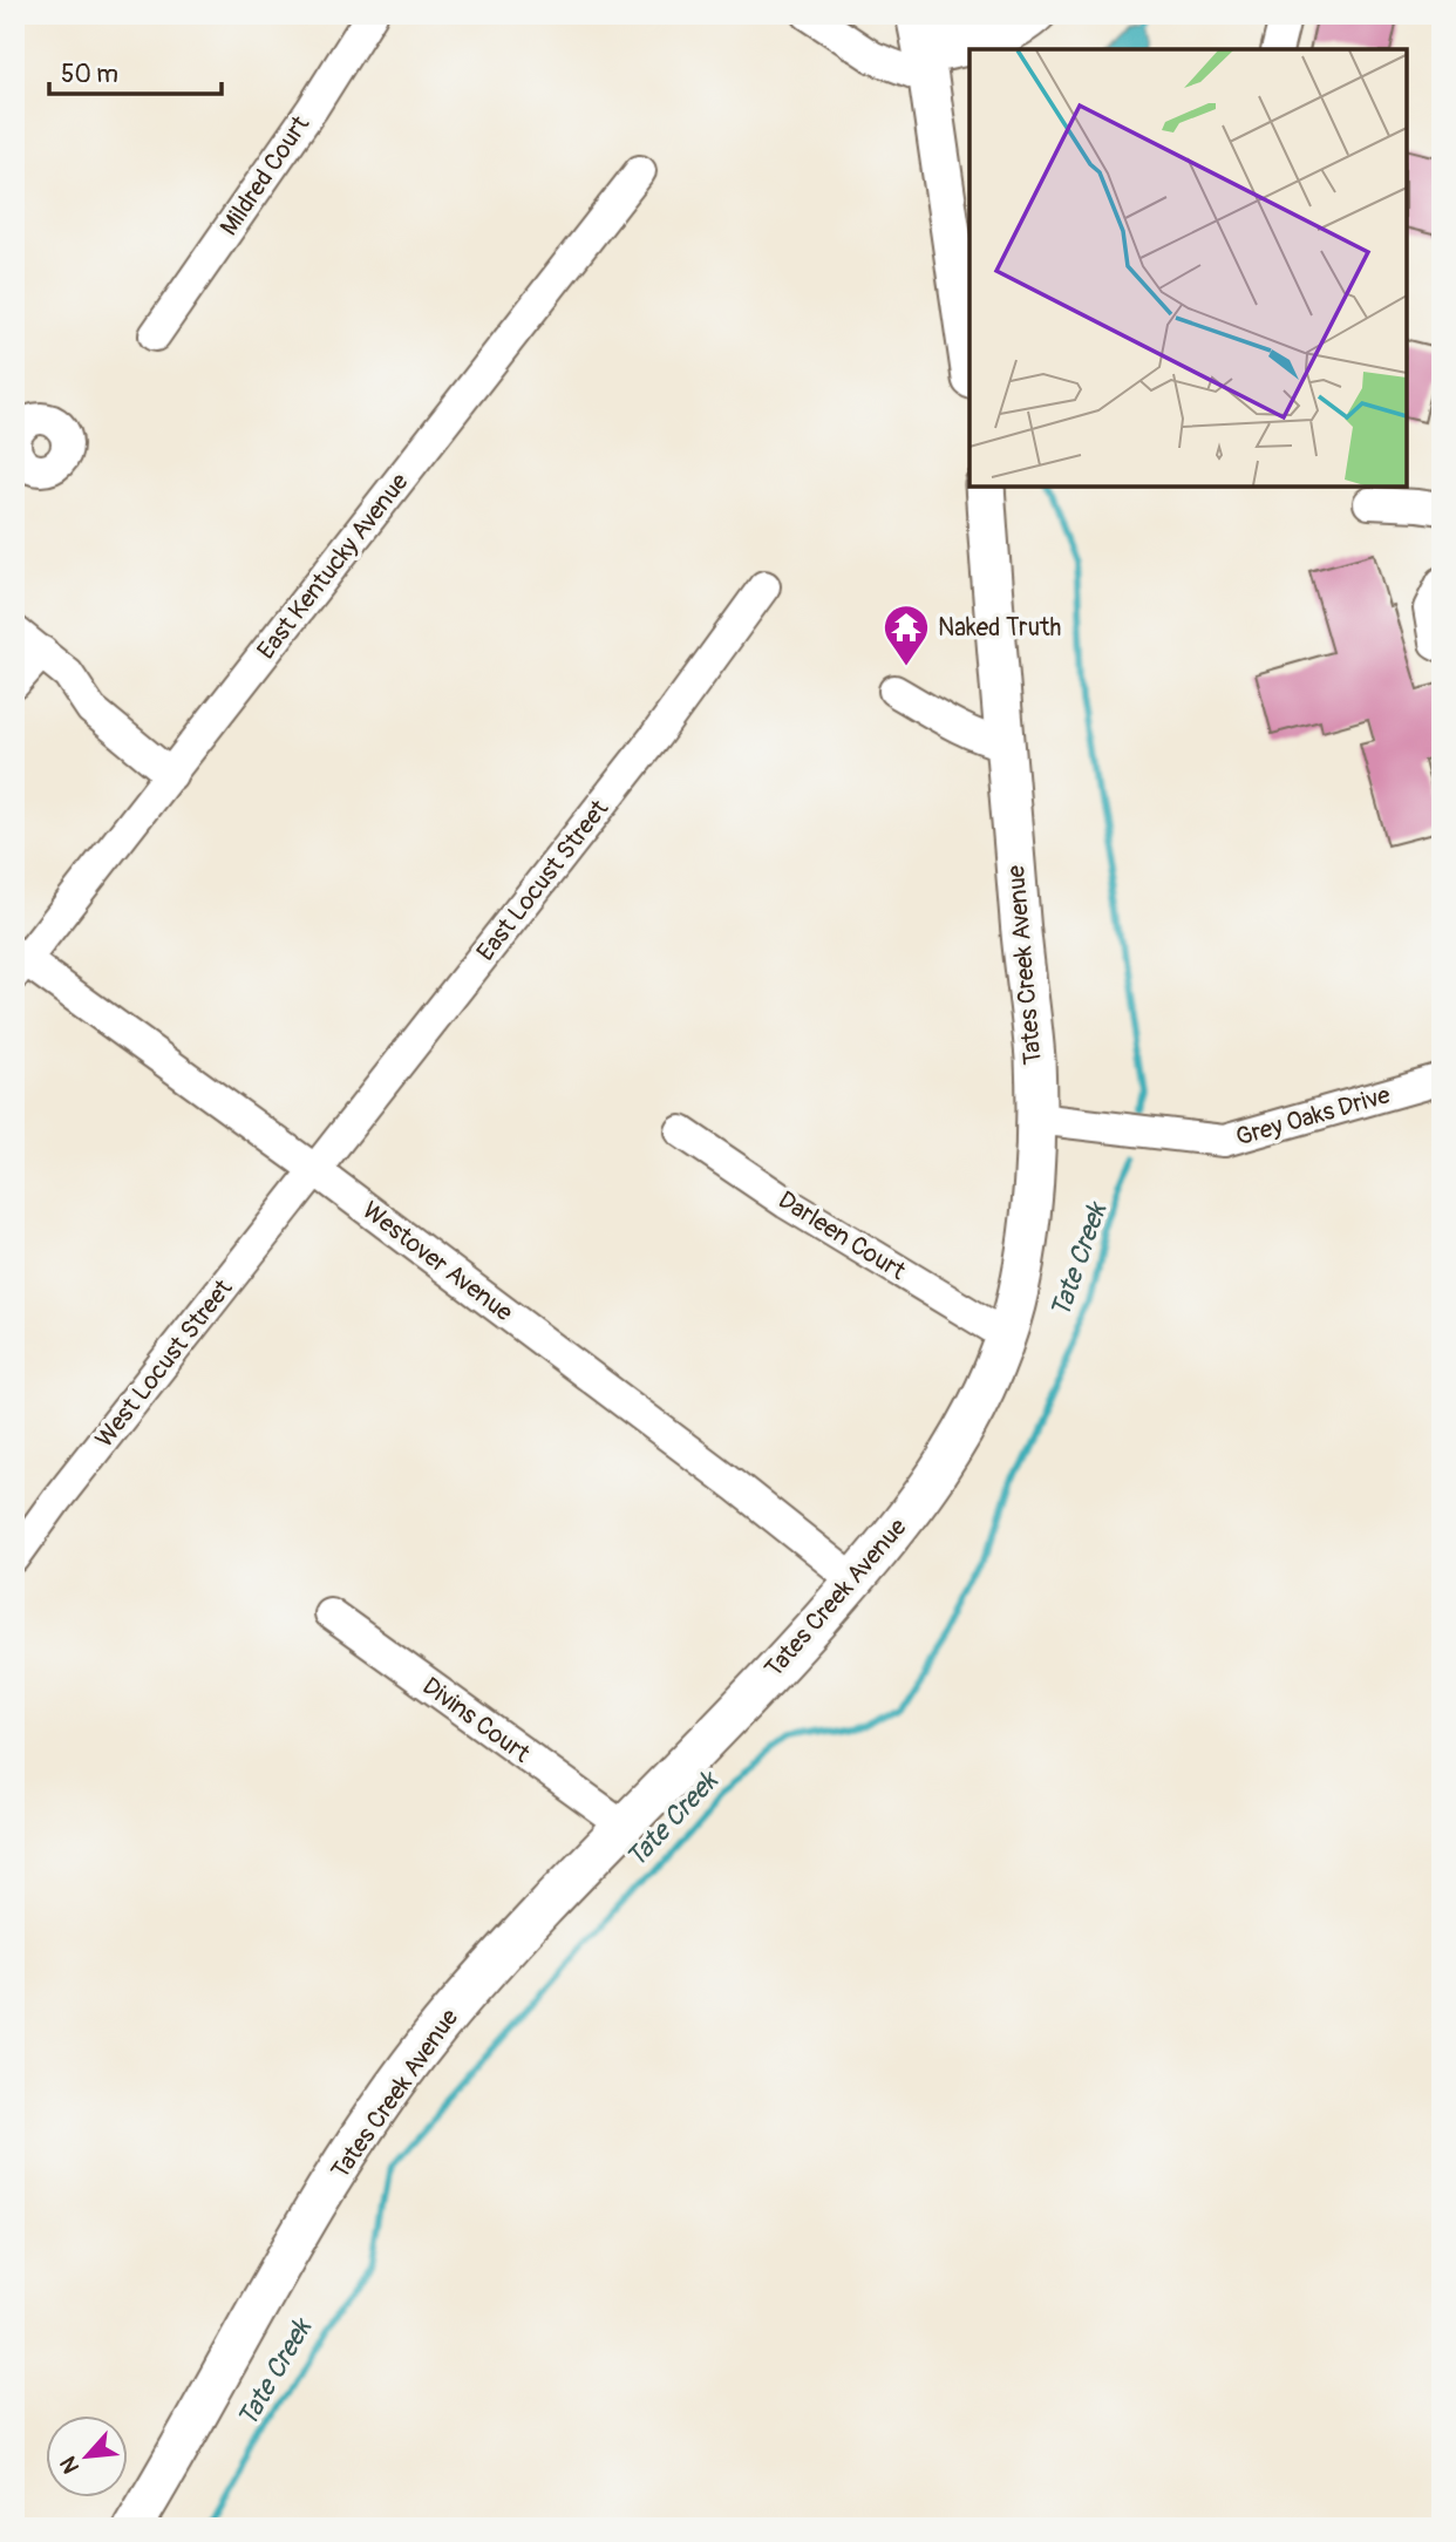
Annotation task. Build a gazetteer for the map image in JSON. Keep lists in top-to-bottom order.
{
  "streets": {
    "main road": ["Tates Creek Avenue"],
    "street": [
      "Mildred Court",
      "East Kentucky Avenue",
      "East Locust Street",
      "Grey Oaks Drive",
      "Darleen Court",
      "Westover Avenue",
      "West Locust Street",
      "Divins Court"
    ]
  },
  "crossings": [
    ["East Kentucky Avenue", "Westover Avenue"],
    ["East Locust Street", "Westover Avenue"],
    ["East Locust Street", "West Locust Street"],
    ["Tates Creek Avenue", "Grey Oaks Drive"],
    ["Tates Creek Avenue", "Darleen Court"],
    ["Tates Creek Avenue", "Westover Avenue"],
    ["Tates Creek Avenue", "Divins Court"],
    ["Westover Avenue", "West Locust Street"]
  ],
  "water": ["Tate Creek"],
  "places": {
    "temple": ["Naked Truth"]
  },
  "scale_bar": "50 m",
  "north": "bottom left"
}
